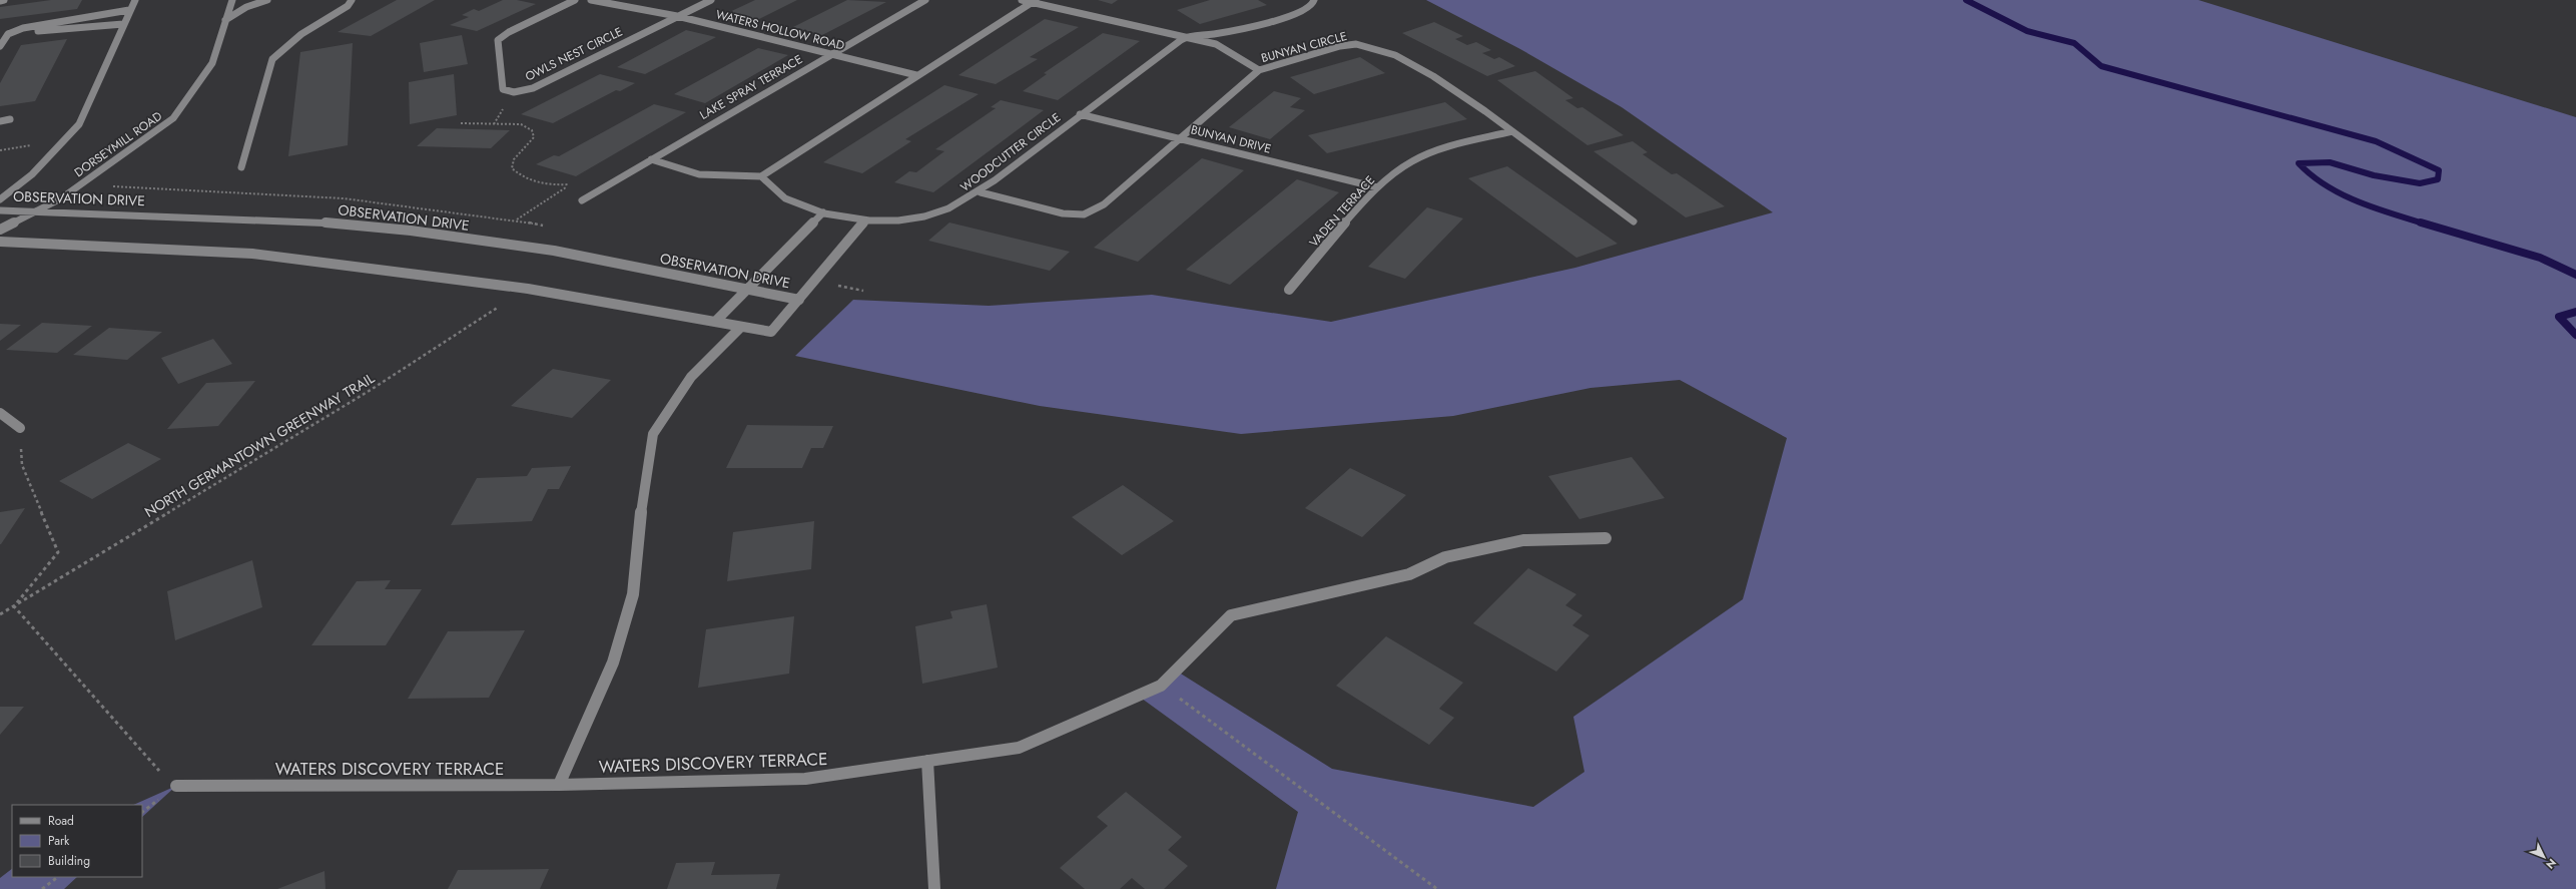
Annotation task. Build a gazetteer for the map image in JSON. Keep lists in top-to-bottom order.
{
  "streets": {
    "street": [
      "WATERS HOLLOW ROAD",
      "BUNYAN CIRCLE",
      "OWLS NEST CIRCLE",
      "LAKE SPRAY TERRACE",
      "BUNYAN DRIVE",
      "DORSEYMILL ROAD",
      "WOODCUTTER CIRCLE",
      "OBSERVATION DRIVE",
      "VADEN TERRACE",
      "WATERS DISCOVERY TERRACE"
    ],
    "path": ["NORTH GERMANTOWN GREENWAY TRAIL"]
  },
  "crossings": [
    ["WATERS HOLLOW ROAD", "OWLS NEST CIRCLE"],
    ["WATERS HOLLOW ROAD", "LAKE SPRAY TERRACE"],
    ["BUNYAN CIRCLE", "BUNYAN DRIVE"],
    ["BUNYAN CIRCLE", "WOODCUTTER CIRCLE"],
    ["BUNYAN CIRCLE", "VADEN TERRACE"],
    ["BUNYAN DRIVE", "WOODCUTTER CIRCLE"],
    ["BUNYAN DRIVE", "VADEN TERRACE"],
    ["DORSEYMILL ROAD", "OBSERVATION DRIVE"]
  ],
  "legend": ["Road", "Park", "Building"],
  "north": "bottom right"
}
